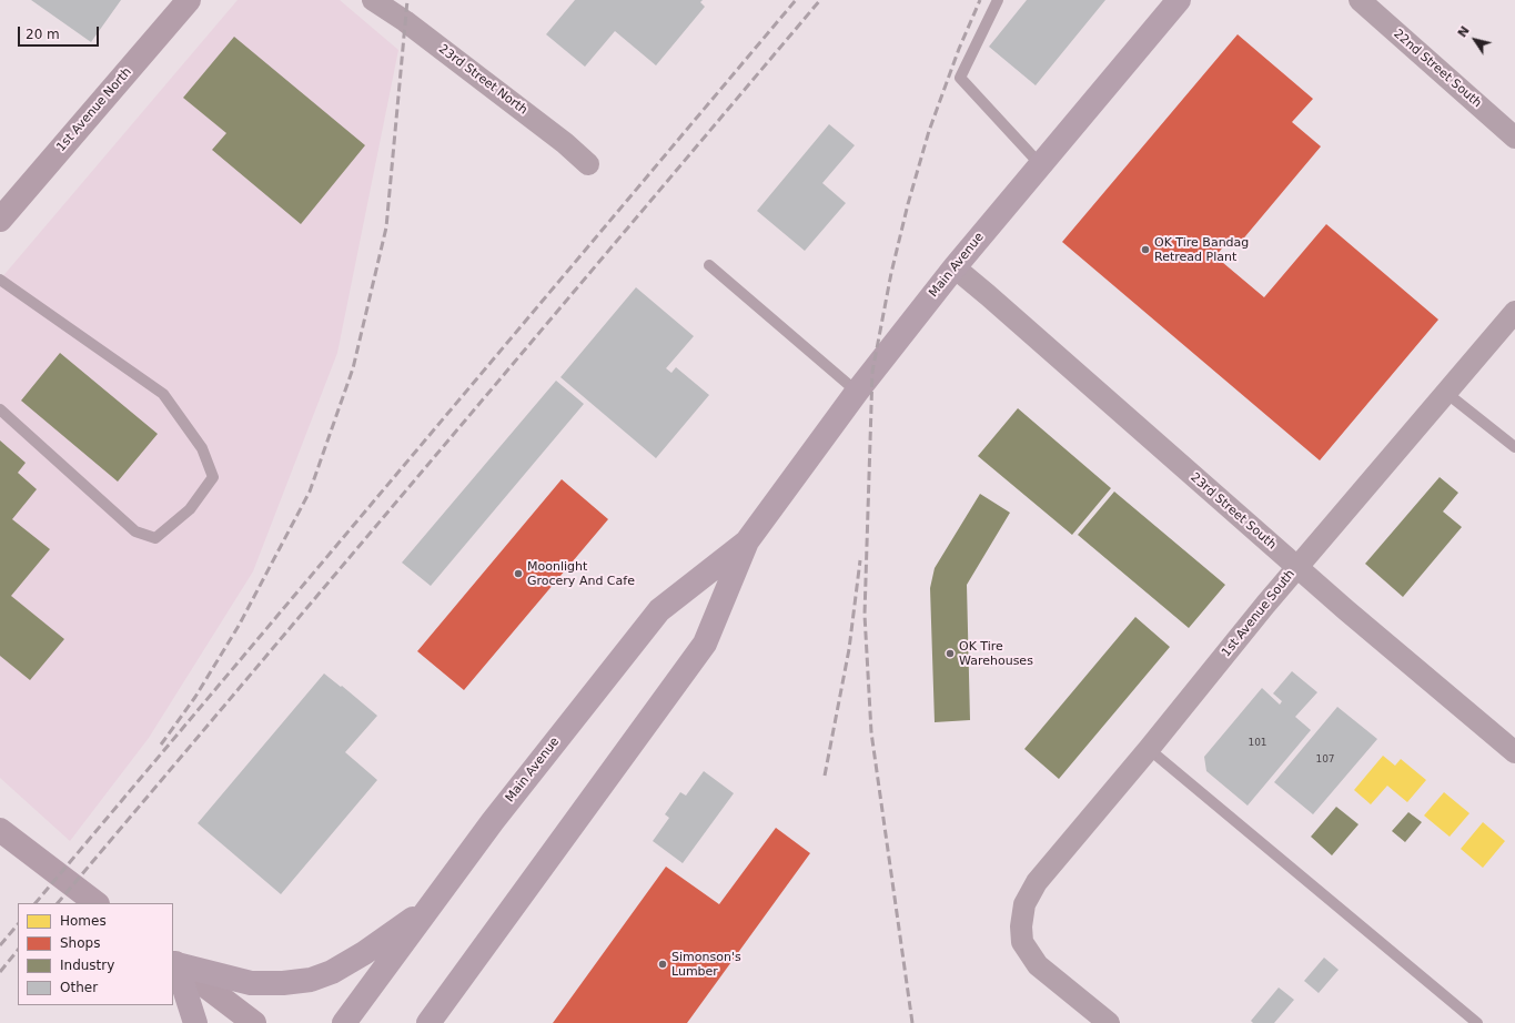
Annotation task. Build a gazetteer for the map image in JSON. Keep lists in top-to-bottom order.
{
  "streets": {
    "main road": ["Main Avenue"],
    "street": [
      "22nd Street South",
      "23rd Street North",
      "1st Avenue North",
      "23rd Street South",
      "1st Avenue South"
    ]
  },
  "crossings": [
    ["Main Avenue", "23rd Street South"],
    ["23rd Street South", "1st Avenue South"]
  ],
  "places": [
    "OK Tire Bandag Retread Plant",
    "Moonlight Grocery And Cafe",
    "OK Tire Warehouses",
    "Simonson's Lumber"
  ],
  "house_numbers": ["101", "107"],
  "legend": [
    "Homes",
    "Shops",
    "Industry",
    "Other"
  ],
  "scale_bar": "20 m",
  "north": "top left"
}
